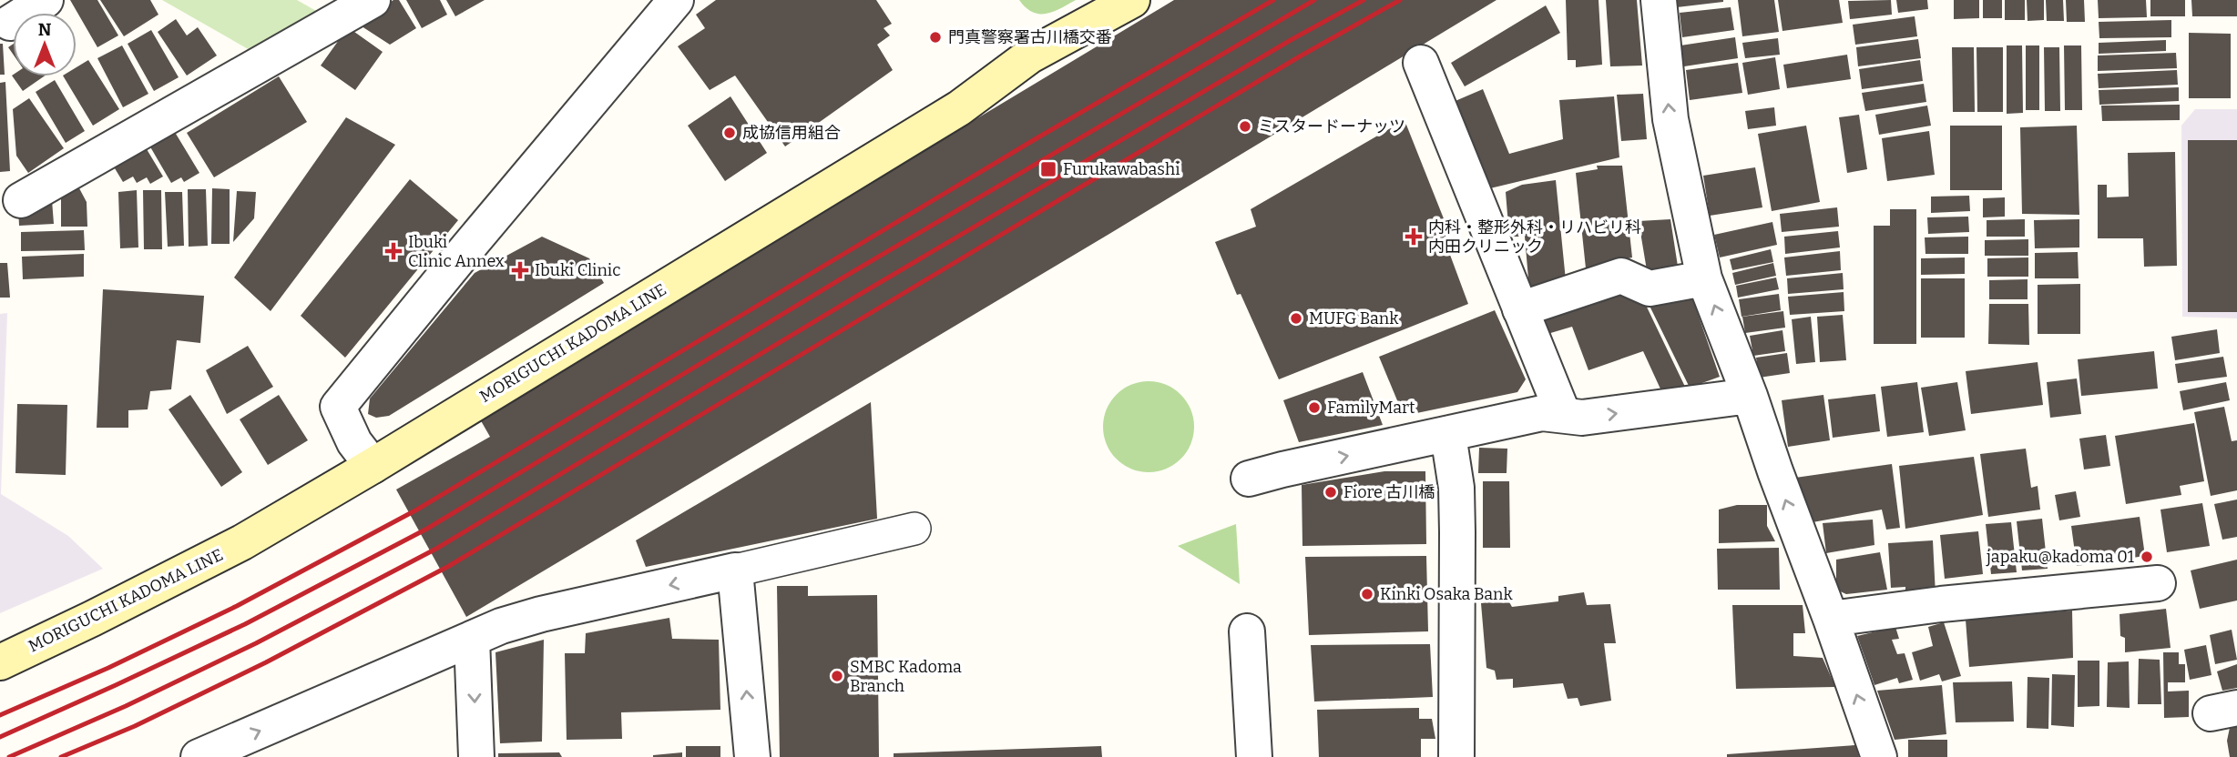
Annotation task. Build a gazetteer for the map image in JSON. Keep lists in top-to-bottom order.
{
  "streets": {
    "main road": ["MORIGUCHI KADOMA LINE"]
  },
  "places": {
    "other": [
      "門真警察署古川橋交番",
      "ミスタードーナッツ",
      "成協信用組合",
      "MUFG Bank",
      "FamilyMart",
      "Fiore 古川橋",
      "japaku@kadoma 01",
      "Kinki Osaka Bank",
      "SMBC Kadoma Branch"
    ],
    "transit": ["Furukawabashi"],
    "health": ["内科・整形外科・リハビリ科 内田クリニック", "Ibuki Clinic Annex", "Ibuki Clinic"]
  },
  "north": "top"
}
